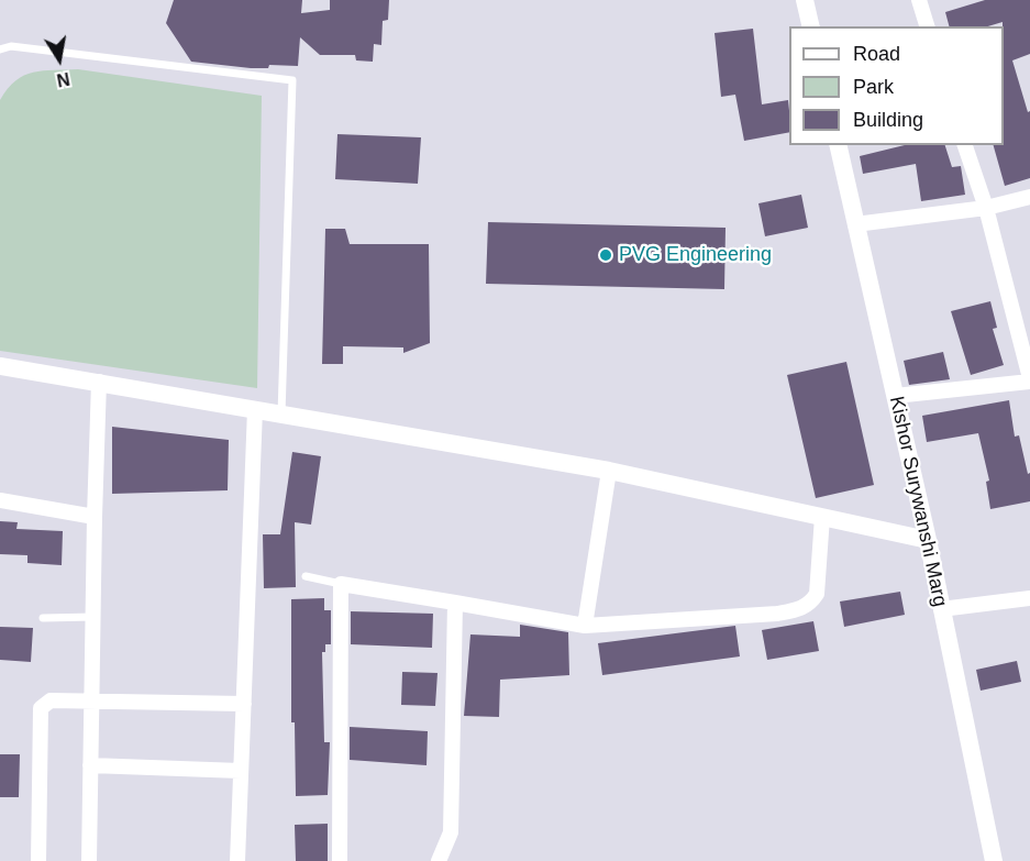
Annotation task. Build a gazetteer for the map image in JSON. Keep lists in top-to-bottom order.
{
  "streets": {
    "street": ["Kishor Surywanshi Marg"]
  },
  "places": ["PVG Engineering"],
  "legend": ["Road", "Park", "Building"],
  "north": "bottom"
}
